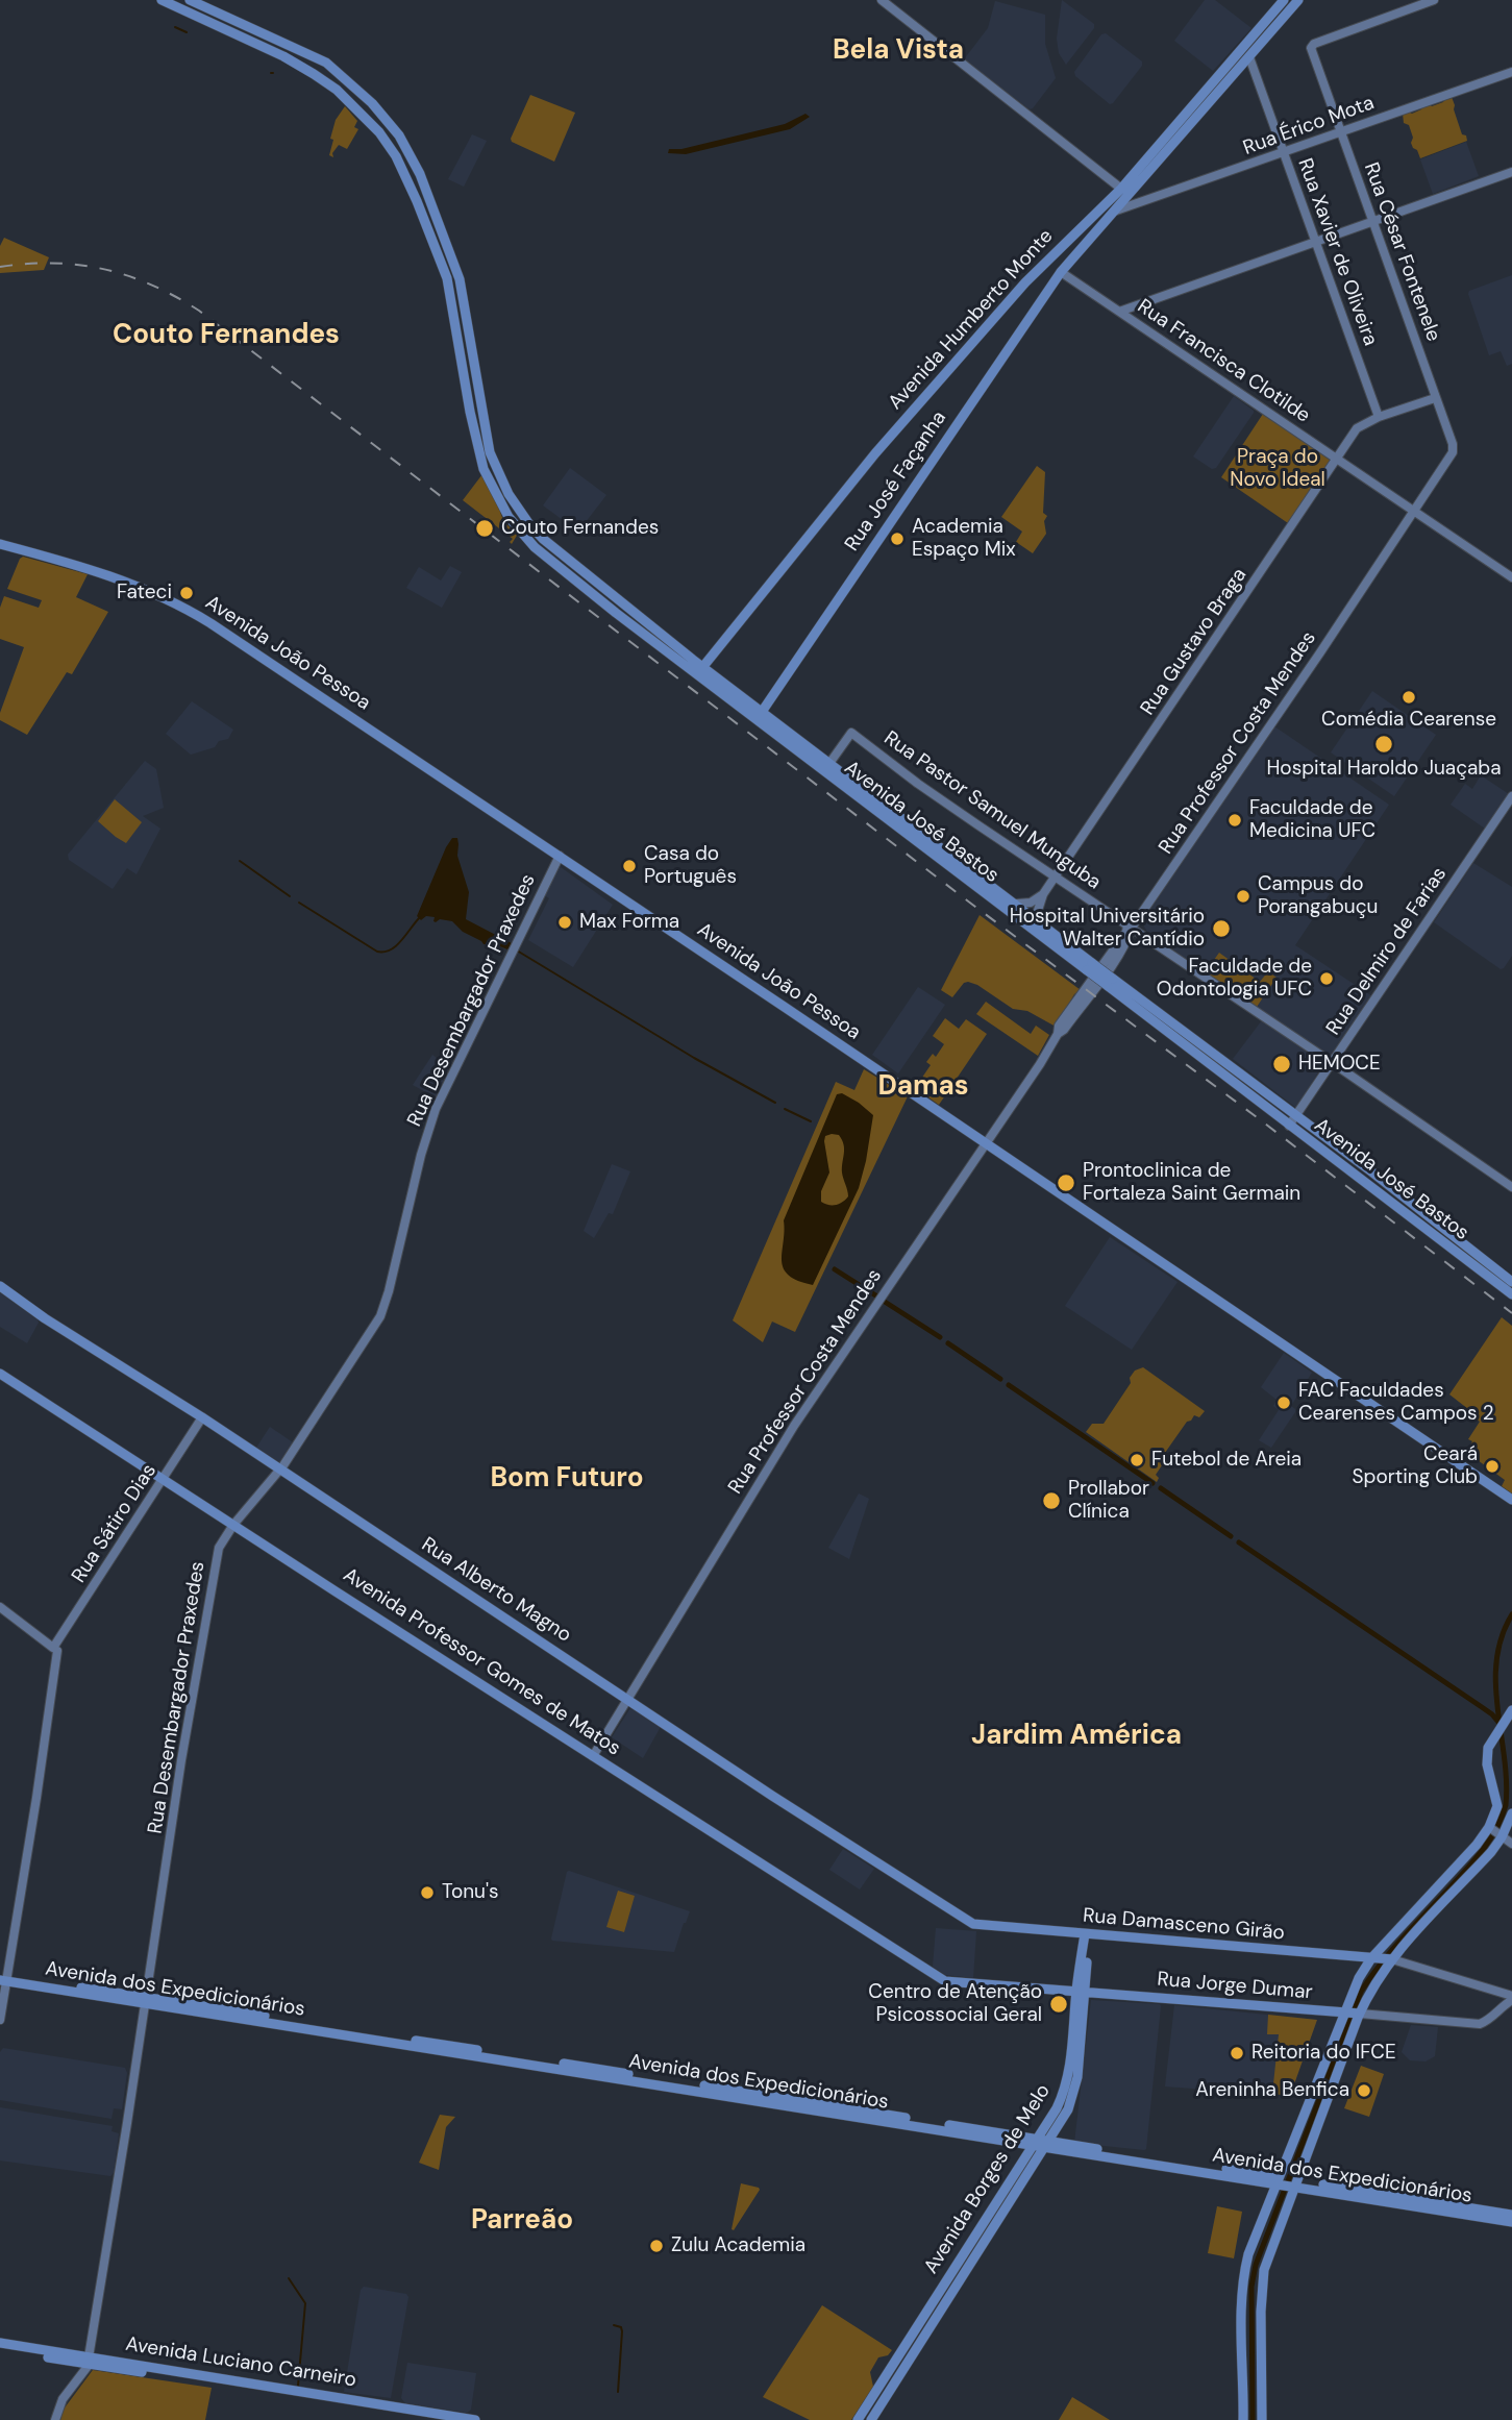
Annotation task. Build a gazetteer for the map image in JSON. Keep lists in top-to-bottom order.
{
  "streets": {
    "main road": [
      "Avenida Humberto Monte",
      "Rua José Façanha",
      "Avenida João Pessoa",
      "Avenida José Bastos",
      "Rua Alberto Magno",
      "Avenida Professor Gomes de Matos",
      "Rua Damasceno Girão",
      "Rua Jorge Dumar",
      "Avenida dos Expedicionários",
      "Avenida Borges de Melo",
      "Avenida Luciano Carneiro"
    ],
    "street": [
      "Rua Érico Mota",
      "Rua Xavier de Oliveira",
      "Rua César Fontenele",
      "Rua Francisca Clotilde",
      "Rua Gustavo Braga",
      "Rua Professor Costa Mendes",
      "Rua Pastor Samuel Munguba",
      "Rua Delmiro de Farias",
      "Rua Desembargador Praxedes",
      "Rua Sátiro Dias"
    ]
  },
  "crossings": [
    ["Rua Érico Mota", "Rua Xavier de Oliveira"],
    ["Rua Érico Mota", "Rua César Fontenele"],
    ["Rua Érico Mota", "Avenida Humberto Monte"],
    ["Rua Xavier de Oliveira", "Avenida Humberto Monte"],
    ["Rua Xavier de Oliveira", "Rua Gustavo Braga"],
    ["Rua César Fontenele", "Rua Gustavo Braga"],
    ["Rua César Fontenele", "Rua Professor Costa Mendes"],
    ["Avenida Humberto Monte", "Rua Francisca Clotilde"],
    ["Avenida Humberto Monte", "Rua José Façanha"],
    ["Avenida Humberto Monte", "Avenida José Bastos"],
    ["Rua Francisca Clotilde", "Rua José Façanha"],
    ["Rua Francisca Clotilde", "Rua Gustavo Braga"],
    ["Rua Francisca Clotilde", "Rua Professor Costa Mendes"],
    ["Rua José Façanha", "Avenida José Bastos"],
    ["Rua Gustavo Braga", "Rua Pastor Samuel Munguba"],
    ["Rua Gustavo Braga", "Avenida José Bastos"],
    ["Avenida João Pessoa", "Rua Professor Costa Mendes"],
    ["Avenida João Pessoa", "Rua Desembargador Praxedes"],
    ["Rua Professor Costa Mendes", "Rua Pastor Samuel Munguba"],
    ["Rua Professor Costa Mendes", "Rua Alberto Magno"],
    ["Rua Professor Costa Mendes", "Avenida Professor Gomes de Matos"],
    ["Rua Pastor Samuel Munguba", "Avenida José Bastos"],
    ["Rua Pastor Samuel Munguba", "Rua Delmiro de Farias"],
    ["Avenida José Bastos", "Rua Delmiro de Farias"],
    ["Rua Desembargador Praxedes", "Rua Alberto Magno"],
    ["Rua Desembargador Praxedes", "Avenida Professor Gomes de Matos"],
    ["Rua Desembargador Praxedes", "Avenida dos Expedicionários"],
    ["Rua Desembargador Praxedes", "Avenida Luciano Carneiro"],
    ["Rua Sátiro Dias", "Rua Alberto Magno"],
    ["Rua Sátiro Dias", "Avenida Professor Gomes de Matos"],
    ["Rua Alberto Magno", "Rua Damasceno Girão"],
    ["Avenida Professor Gomes de Matos", "Rua Jorge Dumar"],
    ["Rua Damasceno Girão", "Avenida Borges de Melo"],
    ["Rua Jorge Dumar", "Avenida Borges de Melo"],
    ["Avenida dos Expedicionários", "Avenida Borges de Melo"]
  ],
  "districts": [
    "Bela Vista",
    "Couto Fernandes",
    "Damas",
    "Bom Futuro",
    "Jardim América",
    "Parreão"
  ],
  "parks": ["Praça do Novo Ideal"],
  "places": [
    "Couto Fernandes",
    "Academia Espaço Mix",
    "Fateci",
    "Comédia Cearense",
    "Hospital Haroldo Juaçaba",
    "Faculdade de Medicina UFC",
    "Casa do Português",
    "Campus do Porangabuçu",
    "Max Forma",
    "Hospital Universitário Walter Cantídio",
    "Faculdade de Odontologia UFC",
    "HEMOCE",
    "Prontoclinica de Fortaleza Saint Germain",
    "FAC Faculdades Cearenses Campos 2",
    "Futebol de Areia",
    "Ceará Sporting Club",
    "Prollabor Clínica",
    "Tonu's",
    "Centro de Atenção Psicossocial Geral",
    "Reitoria do IFCE",
    "Areninha Benfica",
    "Zulu Academia"
  ]
}
